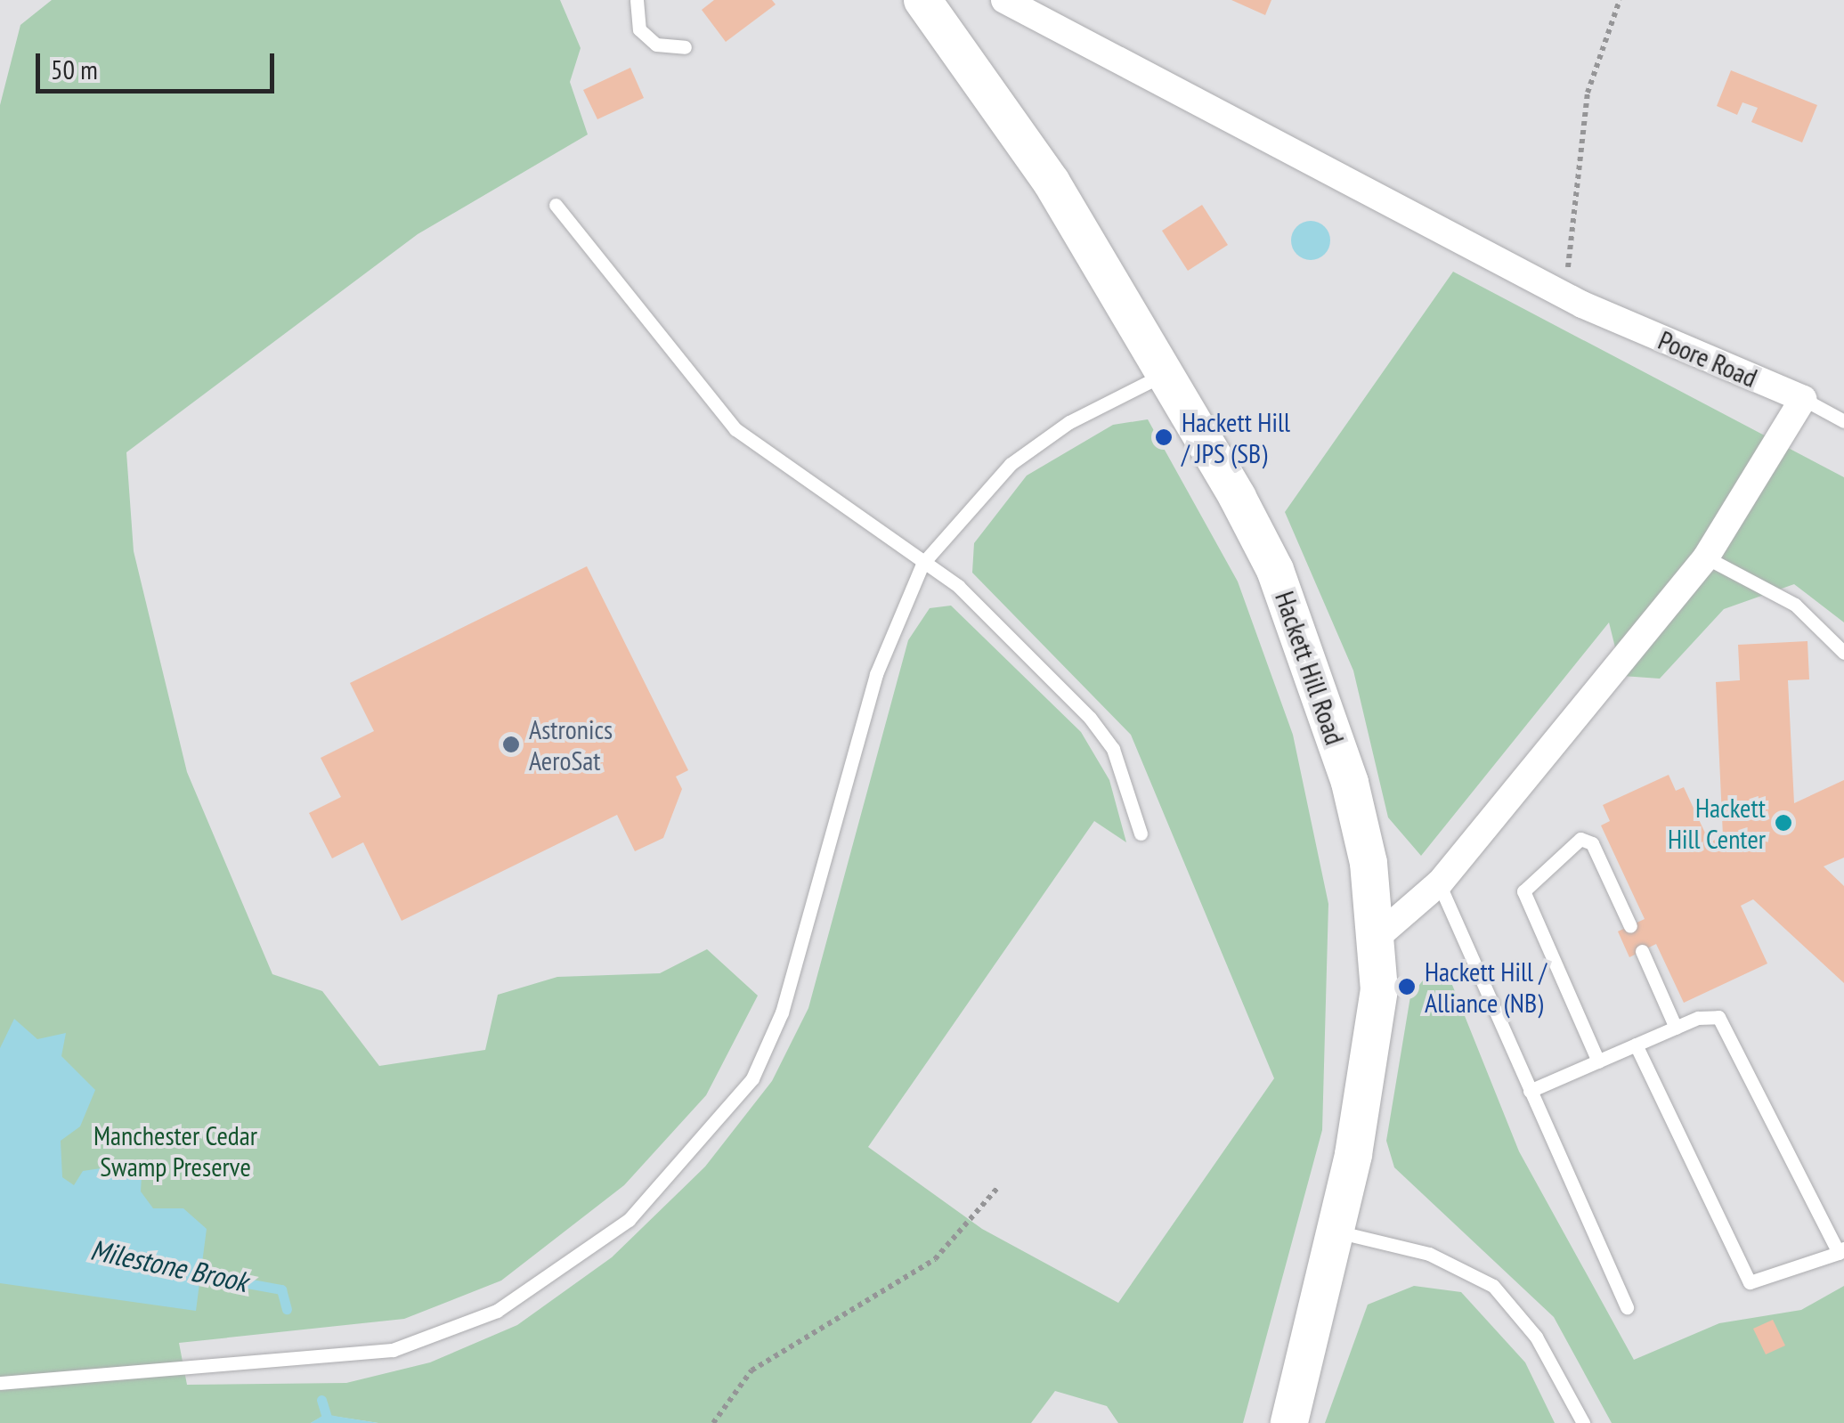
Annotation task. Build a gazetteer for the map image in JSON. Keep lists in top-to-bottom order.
{
  "streets": {
    "street": ["Poore Road", "Hackett Hill Road"]
  },
  "water": ["Milestone Brook"],
  "parks": ["Manchester Cedar Swamp Preserve"],
  "places": [
    "Hackett Hill / JPS (SB)",
    "Astronics AeroSat",
    "Hackett Hill Center",
    "Hackett Hill / Alliance (NB)"
  ],
  "scale_bar": "50 m"
}
